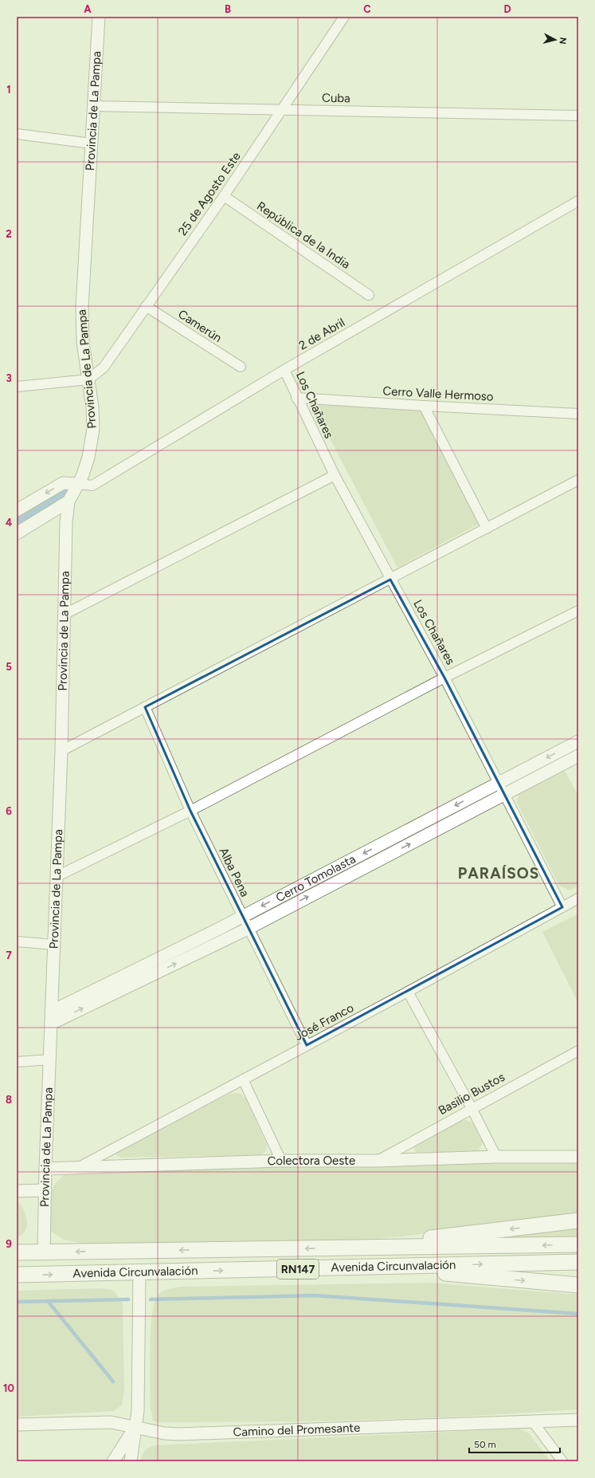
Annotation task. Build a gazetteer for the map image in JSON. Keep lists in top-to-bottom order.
{
  "streets": {
    "highway": ["Avenida Circunvalación", "RN147"],
    "street": [
      "Cuba",
      "Provincia de La Pampa",
      "25 de Agosto Este",
      "República de la India",
      "Camerún",
      "2 de Abril",
      "Cerro Valle Hermoso",
      "Los Chañares",
      "Alba Pena",
      "Cerro Tomolasta",
      "José Franco",
      "Basilio Bustos",
      "Colectora Oeste",
      "Camino del Promesante"
    ]
  },
  "crossings": [
    ["Cuba", "Provincia de La Pampa"],
    ["Cuba", "25 de Agosto Este"],
    ["Provincia de La Pampa", "25 de Agosto Este"],
    ["Provincia de La Pampa", "2 de Abril"],
    ["Provincia de La Pampa", "Cerro Tomolasta"],
    ["Provincia de La Pampa", "Colectora Oeste"],
    ["Provincia de La Pampa", "Avenida Circunvalación"],
    ["25 de Agosto Este", "República de la India"],
    ["25 de Agosto Este", "Camerún"],
    ["2 de Abril", "Los Chañares"],
    ["Cerro Valle Hermoso", "Los Chañares"],
    ["Los Chañares", "Cerro Tomolasta"],
    ["Los Chañares", "José Franco"],
    ["Alba Pena", "Cerro Tomolasta"],
    ["Alba Pena", "José Franco"],
    ["José Franco", "Colectora Oeste"],
    ["Basilio Bustos", "Colectora Oeste"]
  ],
  "districts": ["PARAÍSOS"],
  "scale_bar": "50 m",
  "north": "right",
  "grid": {
    "columns": [
      "A",
      "B",
      "C",
      "D"
    ],
    "rows": [
      "1",
      "2",
      "3",
      "4",
      "5",
      "6",
      "7",
      "8",
      "9",
      "10"
    ]
  }
}
